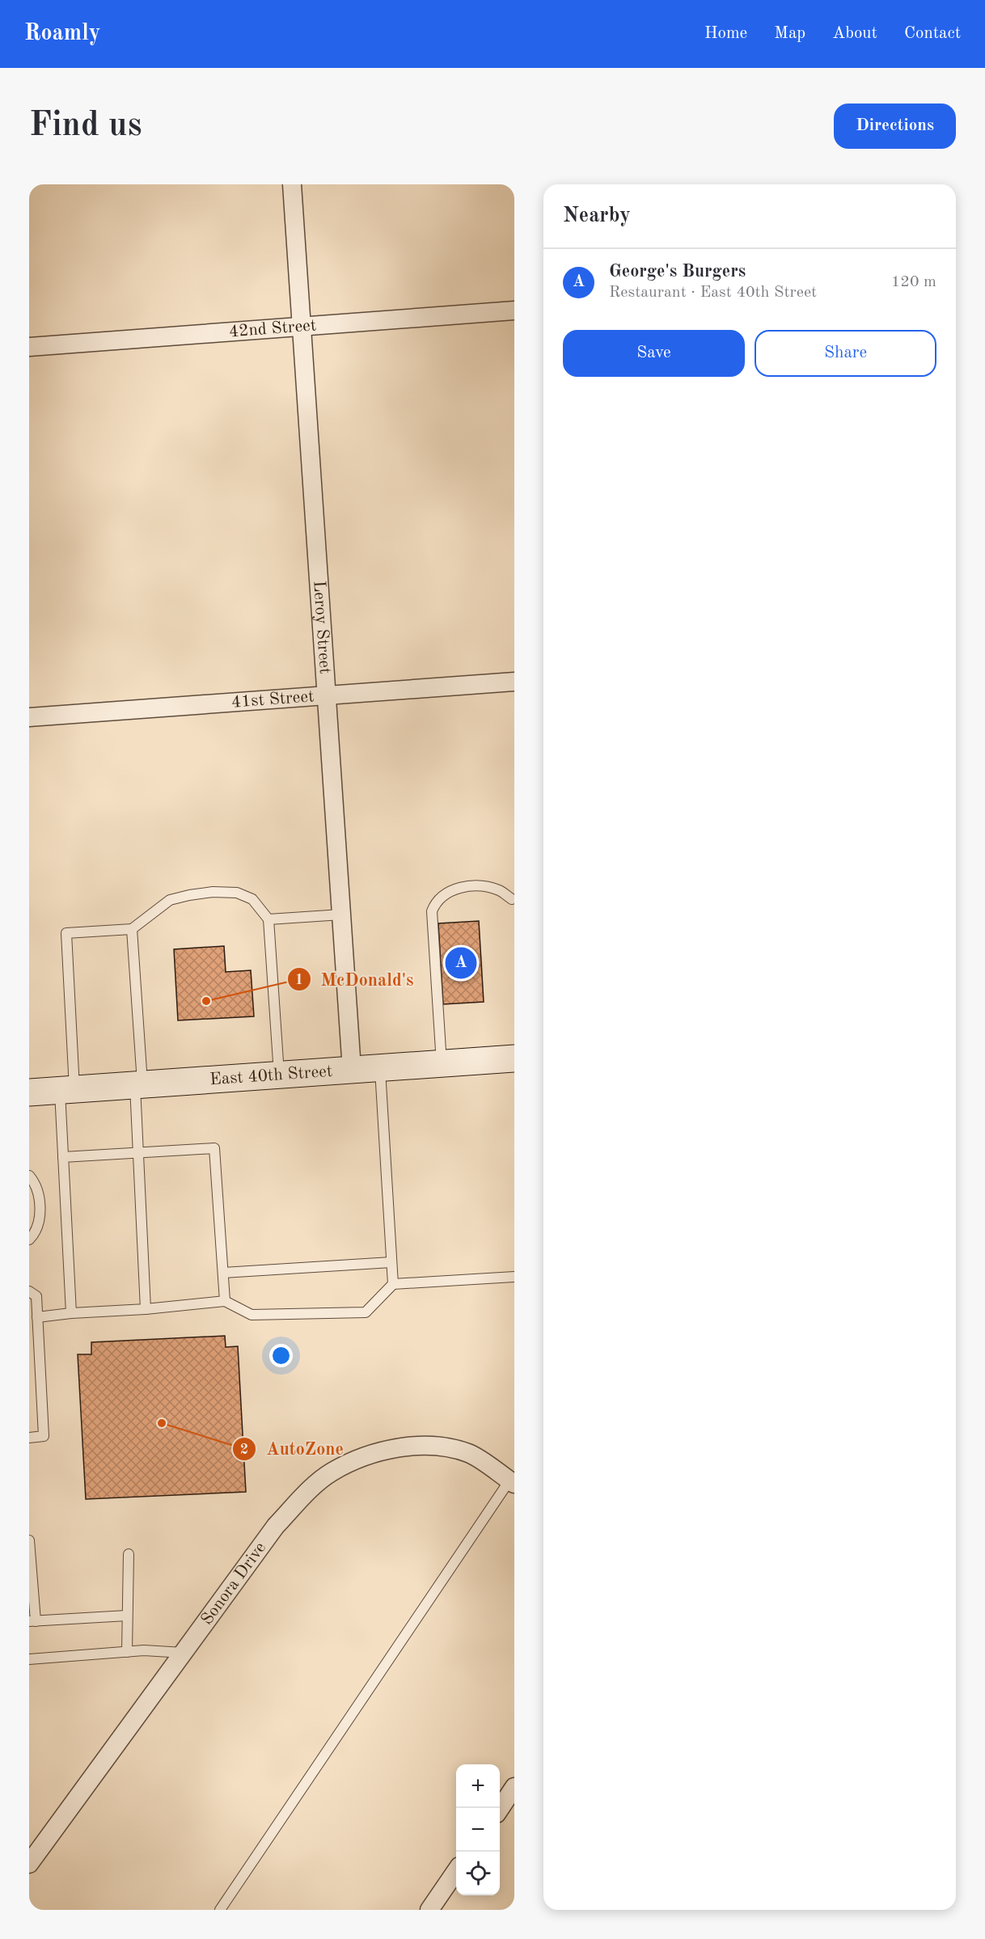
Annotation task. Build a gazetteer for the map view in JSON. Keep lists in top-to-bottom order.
{
  "streets": {
    "main road": ["East 40th Street"],
    "street": [
      "42nd Street",
      "Leroy Street",
      "41st Street",
      "Sonora Drive"
    ]
  },
  "crossings": [
    ["42nd Street", "Leroy Street"],
    ["Leroy Street", "41st Street"],
    ["Leroy Street", "East 40th Street"]
  ],
  "places": ["McDonald's", "AutoZone"],
  "page": {
    "header": "Roamly",
    "nav": [
      "Home",
      "Map",
      "About",
      "Contact"
    ],
    "buttons": [
      "Directions",
      ["Save", "Share"]
    ],
    "title": "Find us",
    "heading": "Nearby",
    "list": [
      {
        "mark": "A",
        "name": "George's Burgers",
        "note": "Restaurant · East 40th Street",
        "value": "120 m"
      }
    ],
    "pins": "A",
    "map_buttons": ["+", "−"]
  }
}
